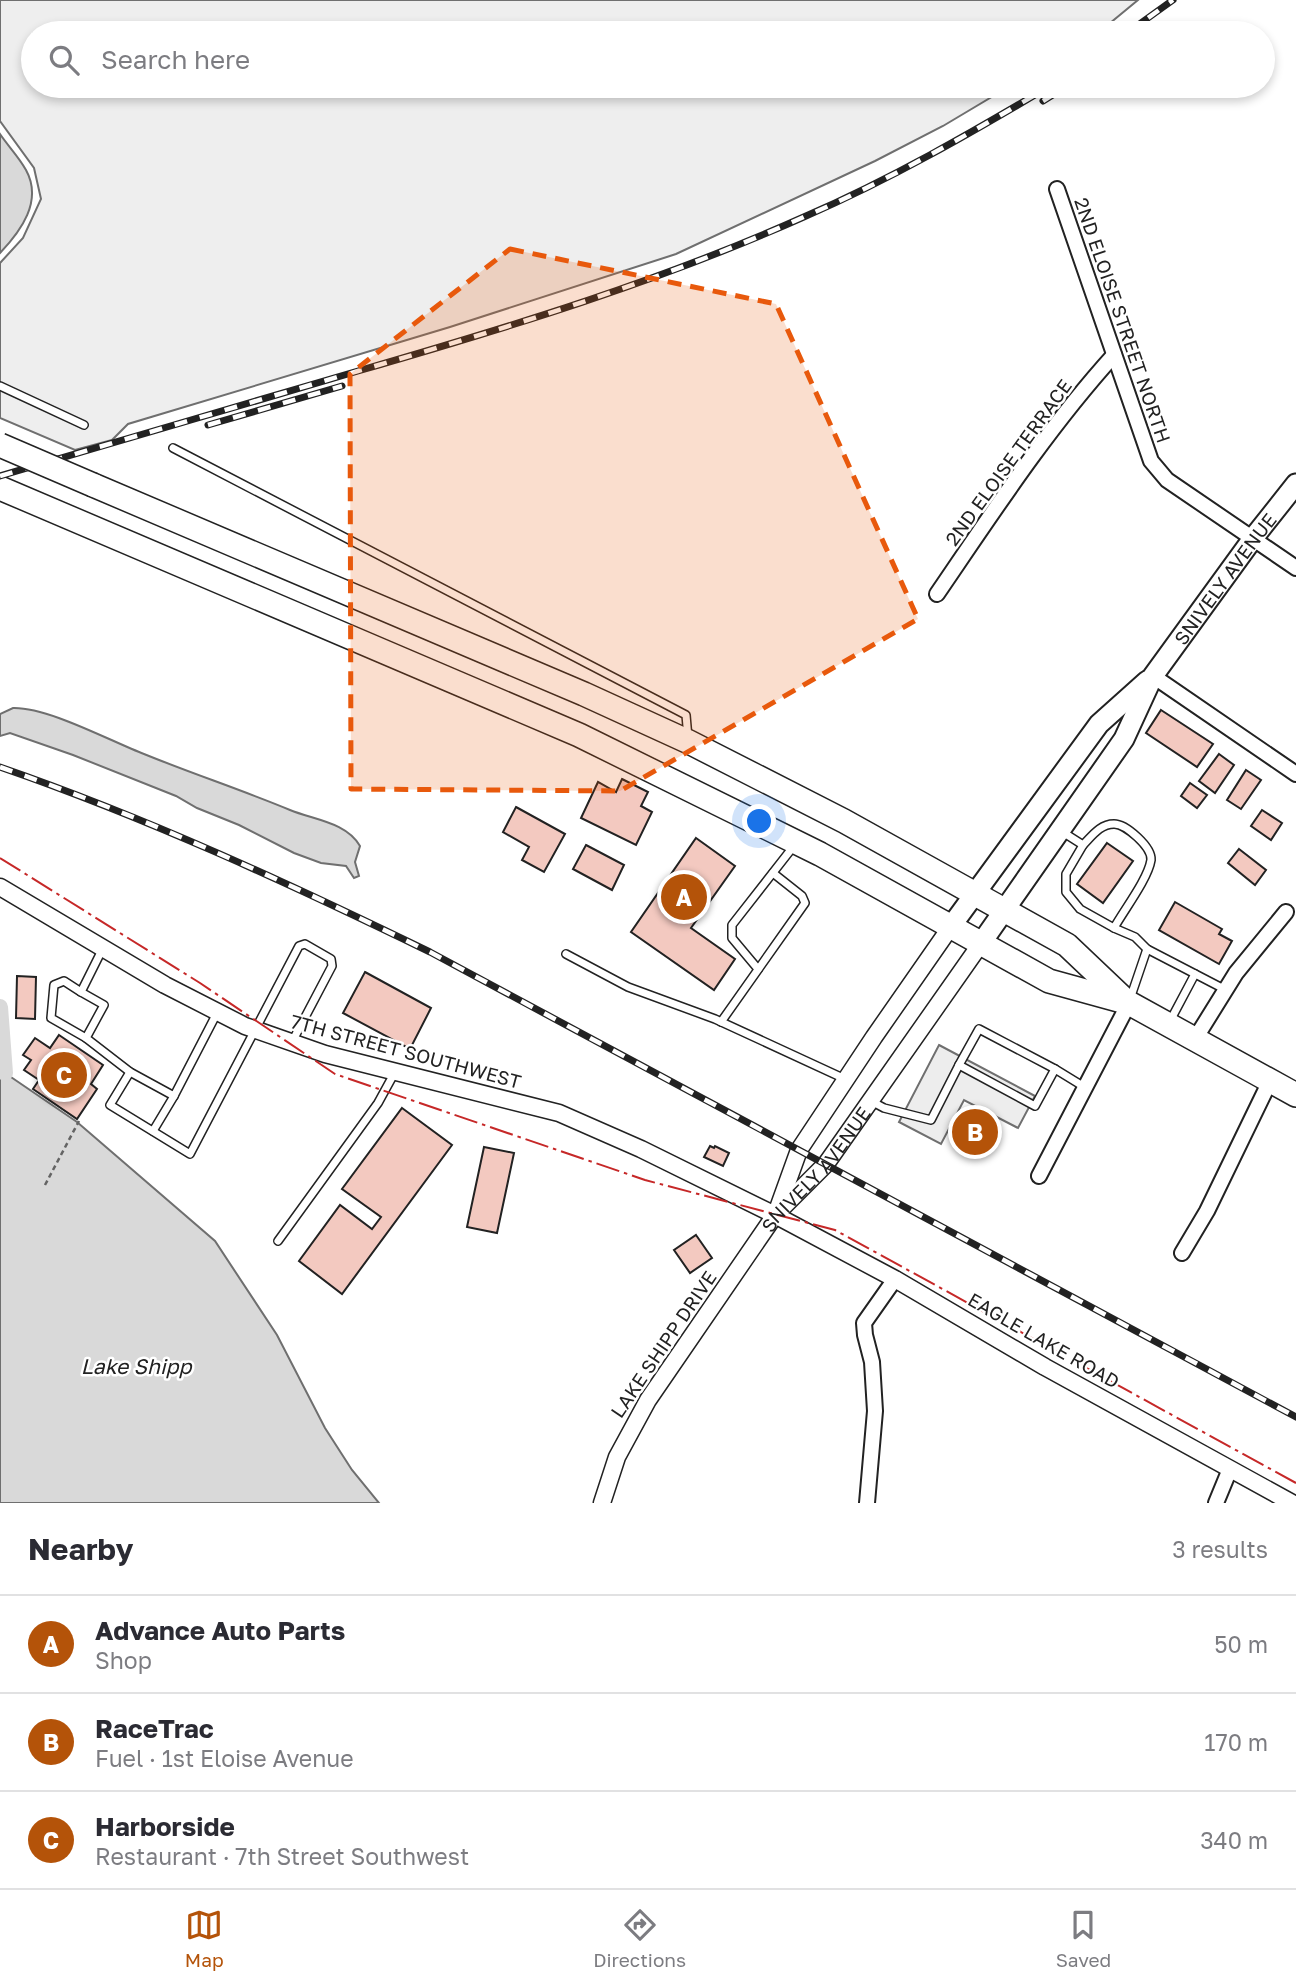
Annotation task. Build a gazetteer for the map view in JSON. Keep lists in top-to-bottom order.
{
  "streets": {
    "main road": ["SNIVELY AVENUE"],
    "street": [
      "2ND ELOISE STREET NORTH",
      "2ND ELOISE TERRACE",
      "7TH STREET SOUTHWEST",
      "EAGLE LAKE ROAD",
      "LAKE SHIPP DRIVE"
    ]
  },
  "crossings": [
    ["2ND ELOISE STREET NORTH", "2ND ELOISE TERRACE"],
    ["2ND ELOISE STREET NORTH", "SNIVELY AVENUE"],
    ["SNIVELY AVENUE", "7TH STREET SOUTHWEST"],
    ["SNIVELY AVENUE", "EAGLE LAKE ROAD"],
    ["SNIVELY AVENUE", "LAKE SHIPP DRIVE"],
    ["7TH STREET SOUTHWEST", "EAGLE LAKE ROAD"],
    ["7TH STREET SOUTHWEST", "LAKE SHIPP DRIVE"],
    ["EAGLE LAKE ROAD", "LAKE SHIPP DRIVE"]
  ],
  "water": ["Lake Shipp"],
  "page": {
    "search": "Search here",
    "pins": ["A", "C", "B"],
    "heading": ["Nearby", "3 results"],
    "list": [
      {
        "mark": "A",
        "name": "Advance Auto Parts",
        "note": "Shop",
        "value": "50 m"
      },
      {
        "mark": "B",
        "name": "RaceTrac",
        "note": "Fuel · 1st Eloise Avenue",
        "value": "170 m"
      },
      {
        "mark": "C",
        "name": "Harborside",
        "note": "Restaurant · 7th Street Southwest",
        "value": "340 m"
      }
    ],
    "nav": ["Map", "Directions", "Saved"]
  }
}
